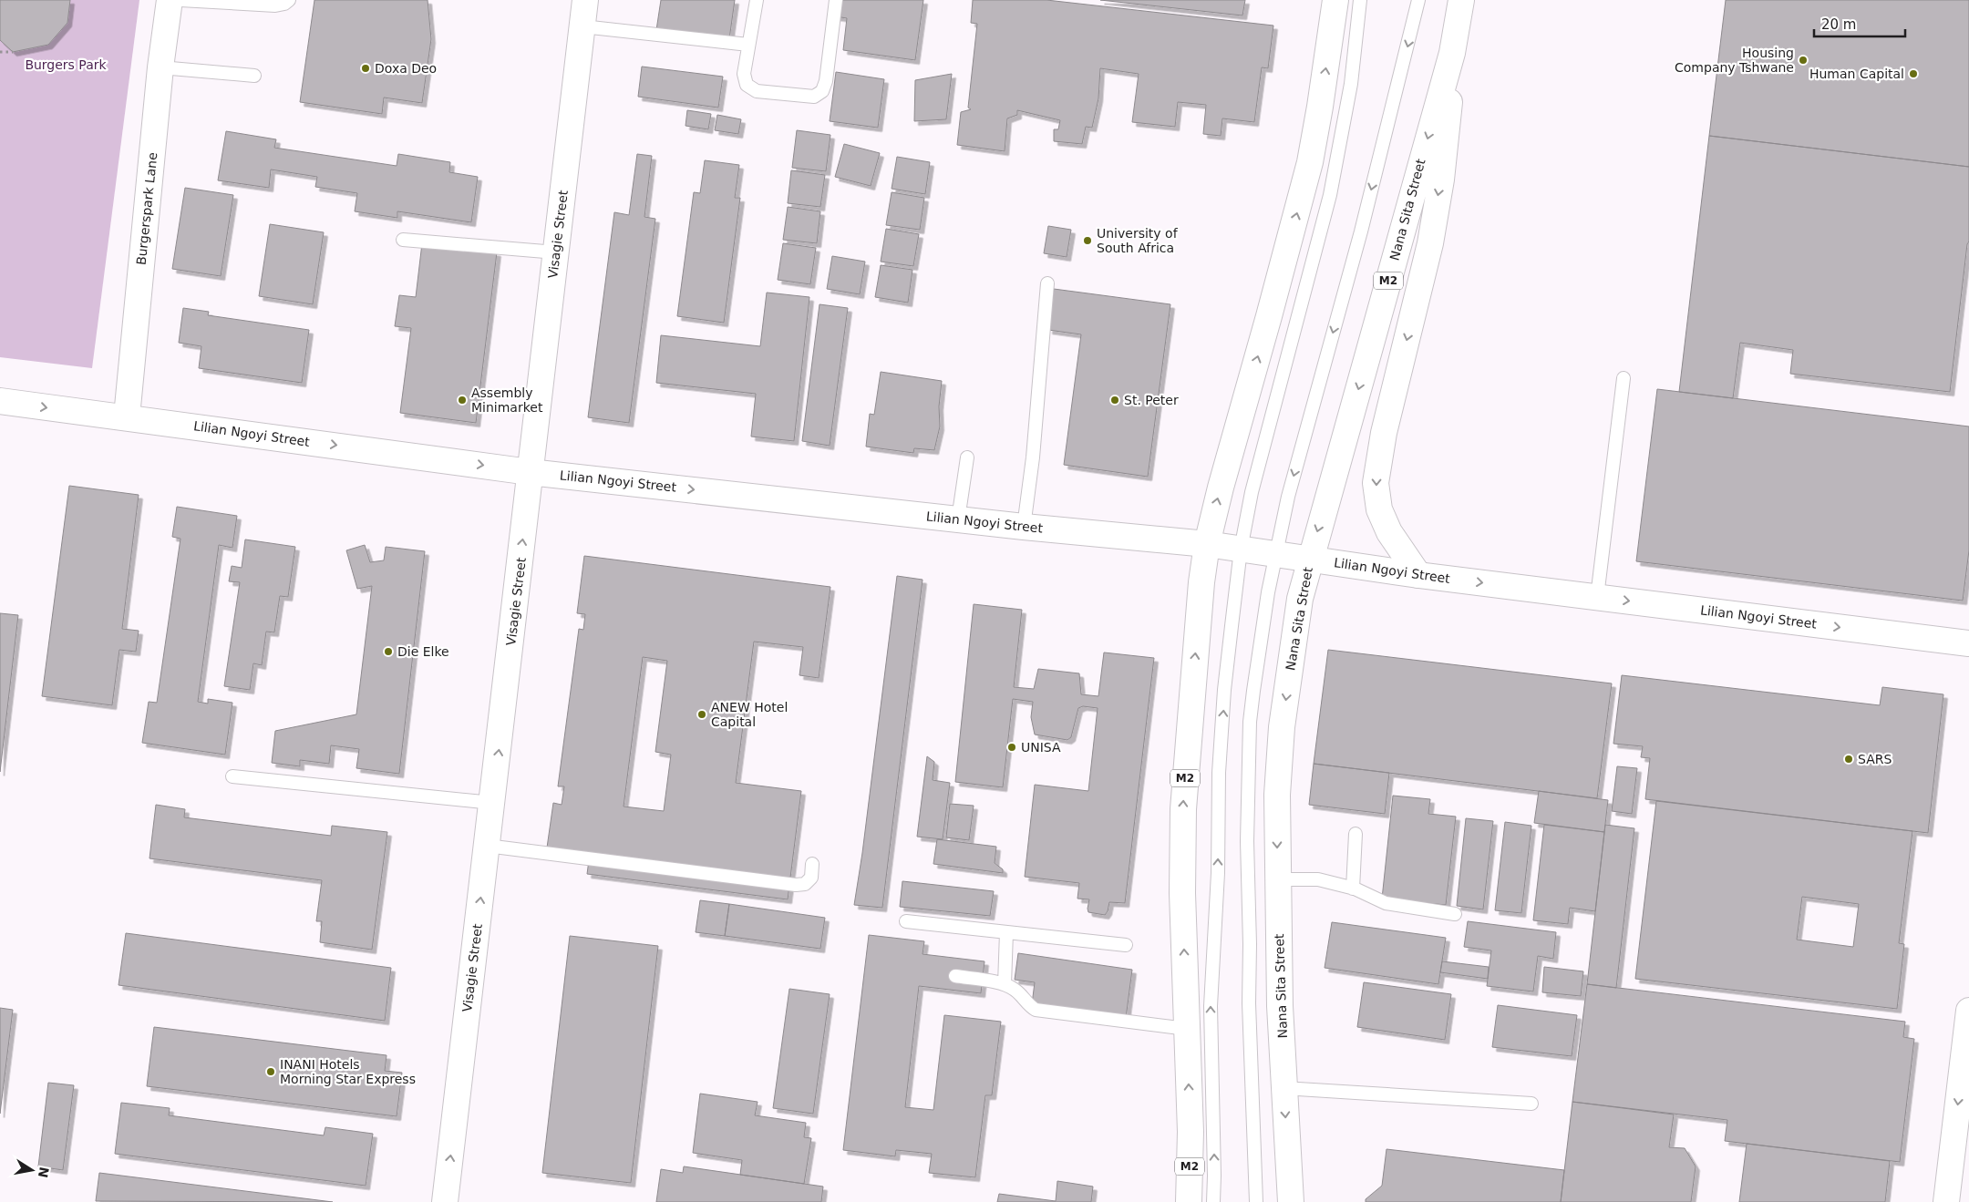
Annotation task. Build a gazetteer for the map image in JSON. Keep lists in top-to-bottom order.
{
  "streets": {
    "street": [
      "Burgerspark Lane",
      "Nana Sita Street",
      "Visagie Street",
      "M2",
      "Lilian Ngoyi Street"
    ]
  },
  "crossings": [
    ["Burgerspark Lane", "Lilian Ngoyi Street"],
    ["Nana Sita Street", "Lilian Ngoyi Street"],
    ["Visagie Street", "Lilian Ngoyi Street"],
    ["M2", "Lilian Ngoyi Street"]
  ],
  "one_way": ["Visagie Street", "Lilian Ngoyi Street"],
  "parks": ["Burgers Park"],
  "places": [
    "Housing Company Tshwane",
    "Doxa Deo",
    "Human Capital",
    "University of South Africa",
    "Assembly Minimarket",
    "St. Peter",
    "Die Elke",
    "ANEW Hotel Capital",
    "UNISA",
    "SARS",
    "INANI Hotels Morning Star Express"
  ],
  "scale_bar": "20 m",
  "north": "right"
}
